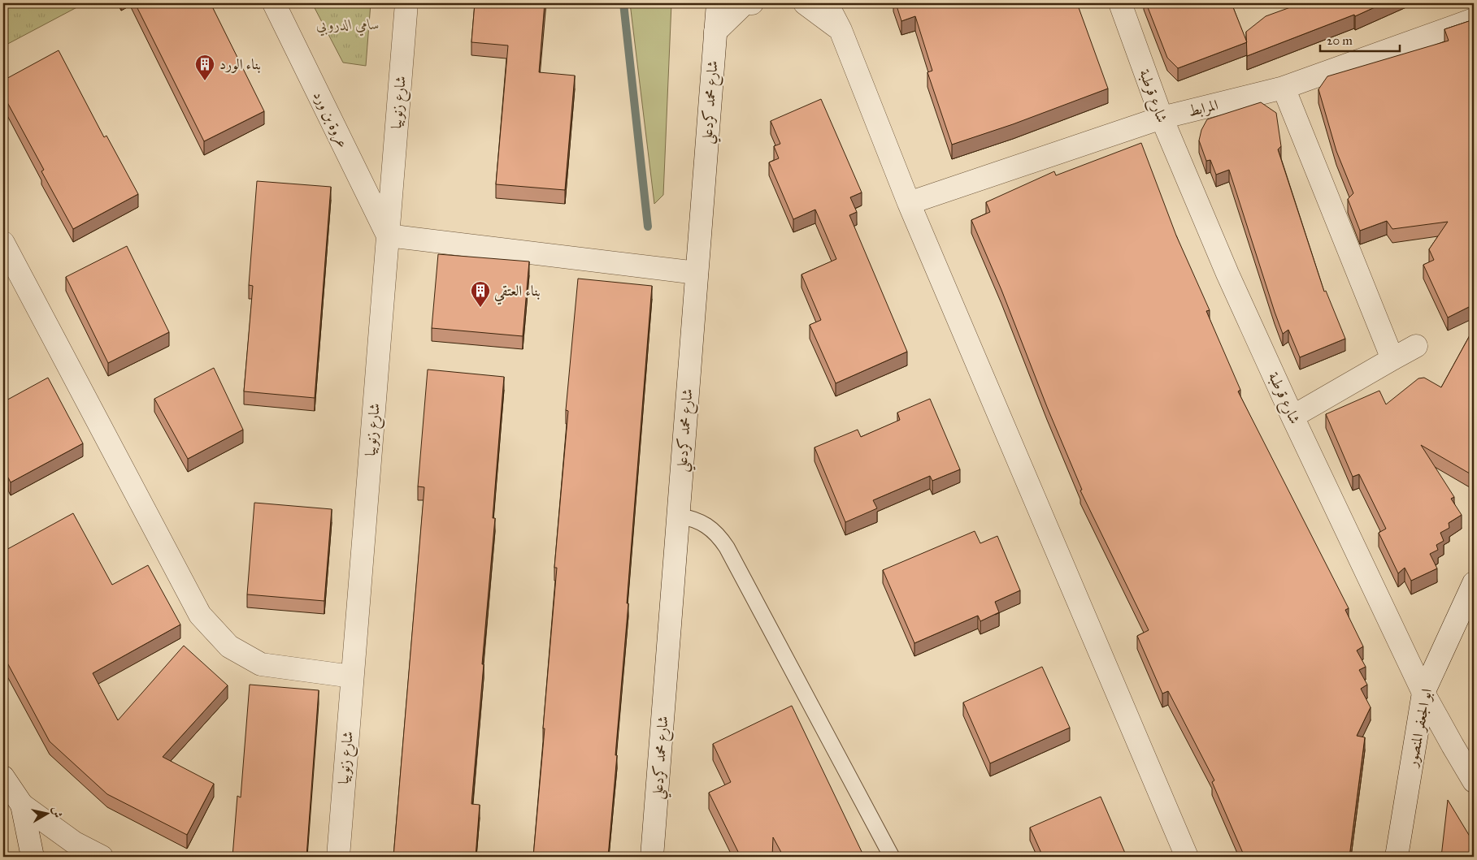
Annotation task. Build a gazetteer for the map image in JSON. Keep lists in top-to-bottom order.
{
  "streets": {
    "street": [
      "شارع قرطبة",
      "شارع زنوبيا",
      "شارع محمد كردعلي",
      "المرابط",
      "عروة بن ورد",
      "ابو الجعفر المنصور"
    ]
  },
  "crossings": [
    ["شارع قرطبة", "المرابط"],
    ["شارع قرطبة", "ابو الجعفر المنصور"],
    ["شارع زنوبيا", "عروة بن ورد"]
  ],
  "parks": ["سامي الدروبي"],
  "places": {
    "building": ["بناء الورد", "بناء العتقي"]
  },
  "scale_bar": "20 m",
  "north": "right"
}
